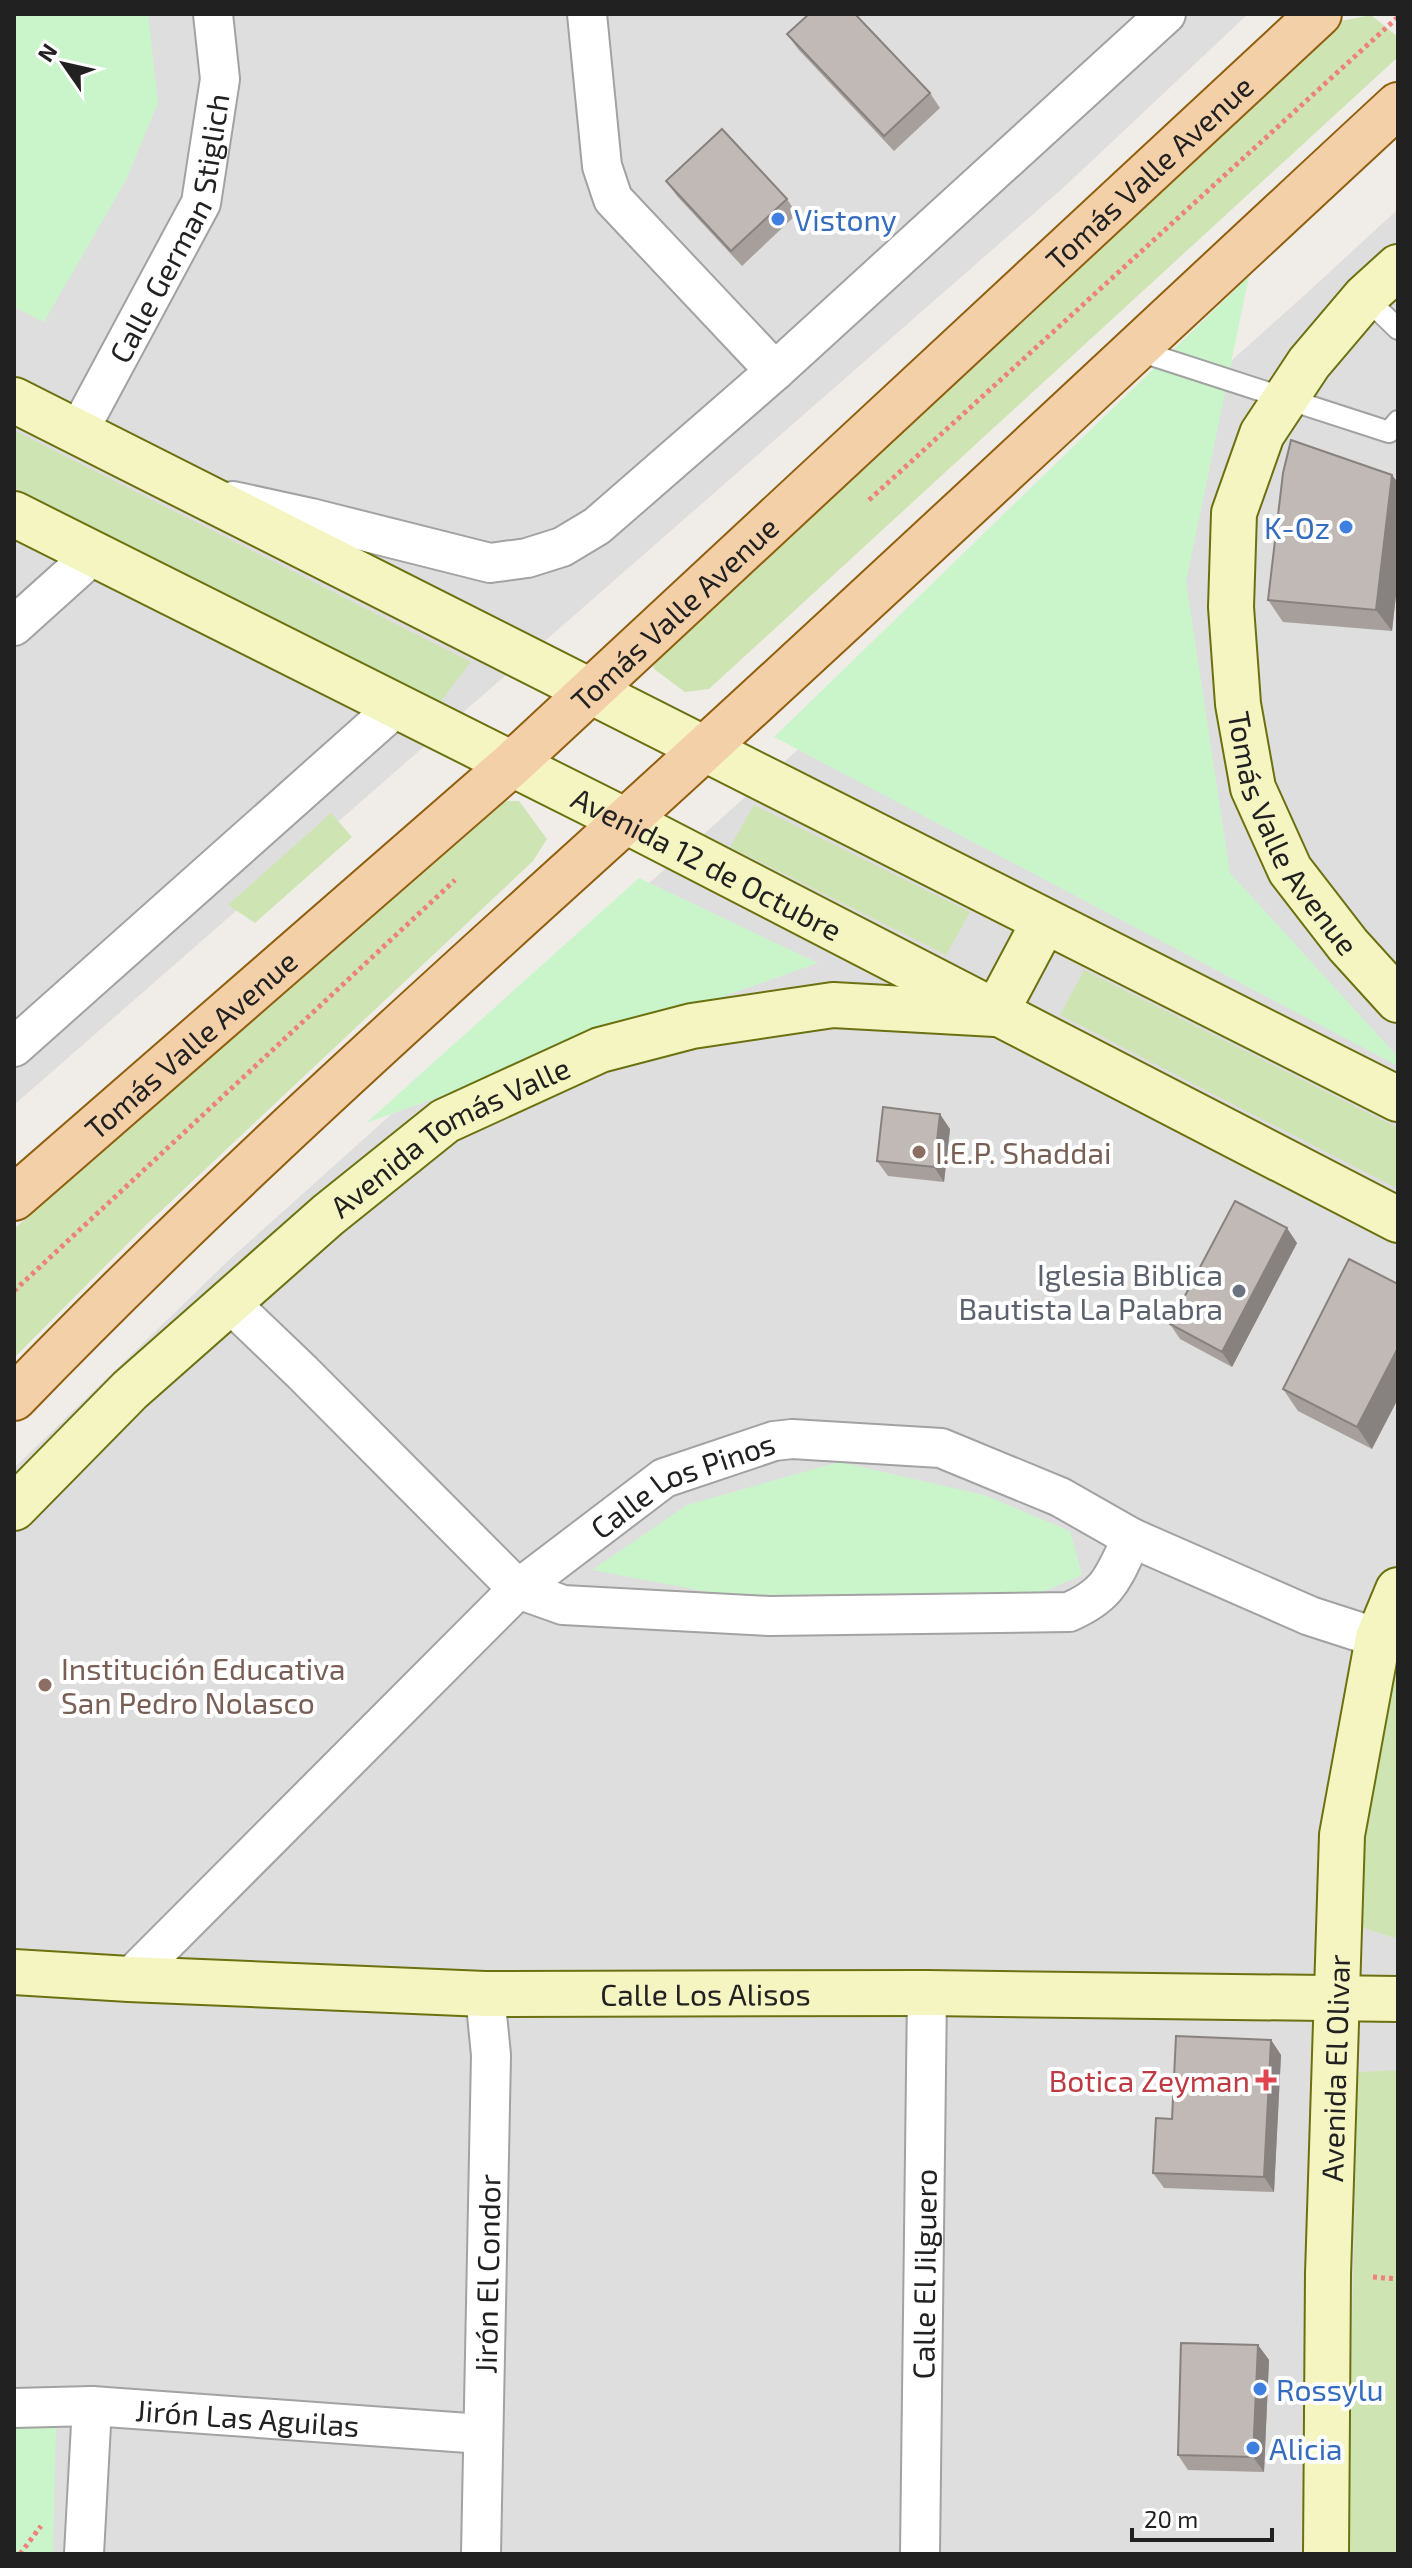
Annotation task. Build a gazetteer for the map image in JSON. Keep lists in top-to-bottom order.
{
  "streets": {
    "main road": [
      "Tomás Valle Avenue",
      "Avenida 12 de Octubre",
      "Avenida Tomás Valle",
      "Calle Los Alisos",
      "Avenida El Olivar"
    ],
    "street": [
      "Calle German Stiglich",
      "Calle Los Pinos",
      "Jirón El Condor",
      "Calle El Jilguero",
      "Jirón Las Aguilas"
    ]
  },
  "crossings": [
    ["Tomás Valle Avenue", "Avenida 12 de Octubre"],
    ["Avenida 12 de Octubre", "Avenida Tomás Valle"],
    ["Calle Los Pinos", "Calle Los Alisos"],
    ["Calle Los Pinos", "Avenida El Olivar"],
    ["Calle Los Alisos", "Avenida El Olivar"],
    ["Calle Los Alisos", "Jirón El Condor"],
    ["Calle Los Alisos", "Calle El Jilguero"],
    ["Jirón El Condor", "Jirón Las Aguilas"]
  ],
  "places": {
    "other": [
      "Vistony",
      "K-Oz",
      "I.E.P. Shaddai",
      "Iglesia Biblica Bautista La Palabra",
      "Institución Educativa San Pedro Nolasco",
      "Rossylu",
      "Alicia"
    ],
    "health": ["Botica Zeyman"]
  },
  "scale_bar": "20 m",
  "north": "top left"
}
